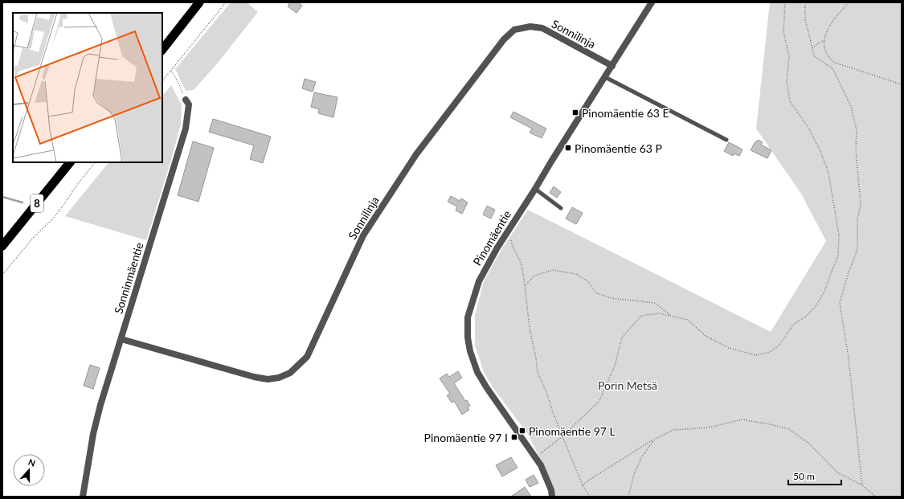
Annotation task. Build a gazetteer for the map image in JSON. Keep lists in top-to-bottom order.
{
  "streets": {
    "highway": ["8"],
    "street": ["Sonnilinja", "Pinomäentie", "Sonninmäentie"]
  },
  "crossings": [
    ["Sonnilinja", "Pinomäentie"],
    ["Sonnilinja", "Sonninmäentie"]
  ],
  "parks": ["Porin Metsä"],
  "places": {
    "transit": [
      "Pinomäentie 63 E",
      "Pinomäentie 63 P",
      "Pinomäentie 97 L",
      "Pinomäentie 97 I"
    ]
  },
  "scale_bar": "50 m",
  "north": "top"
}
